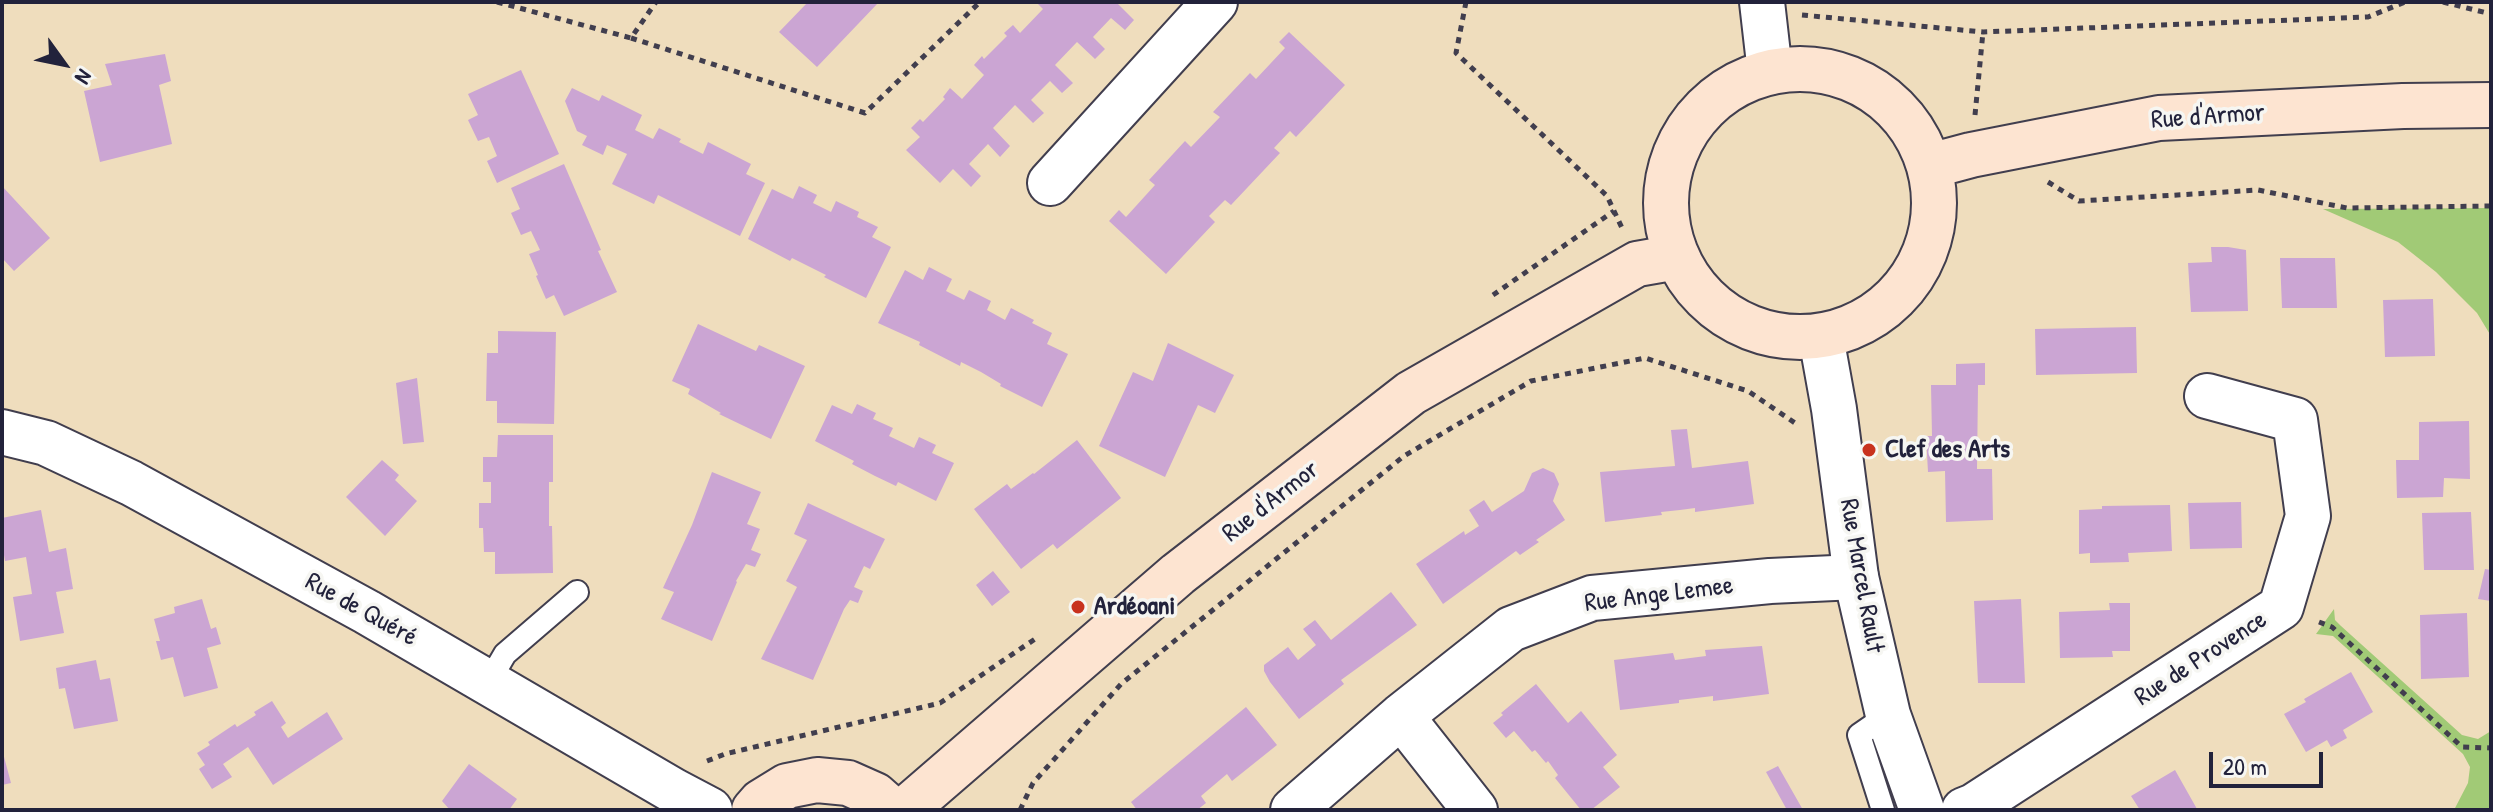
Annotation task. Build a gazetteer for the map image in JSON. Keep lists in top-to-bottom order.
{
  "streets": {
    "main road": ["Rue d'Armor"],
    "street": [
      "Rue Marcel Rault",
      "Rue Ange Lemee",
      "Rue de Quéré",
      "Rue de Provence"
    ]
  },
  "crossings": [
    ["Rue d'Armor", "Rue Marcel Rault"],
    ["Rue Marcel Rault", "Rue Ange Lemee"]
  ],
  "places": ["Clef des Arts", "Ardéoani"],
  "scale_bar": "20 m",
  "north": "bottom right"
}
